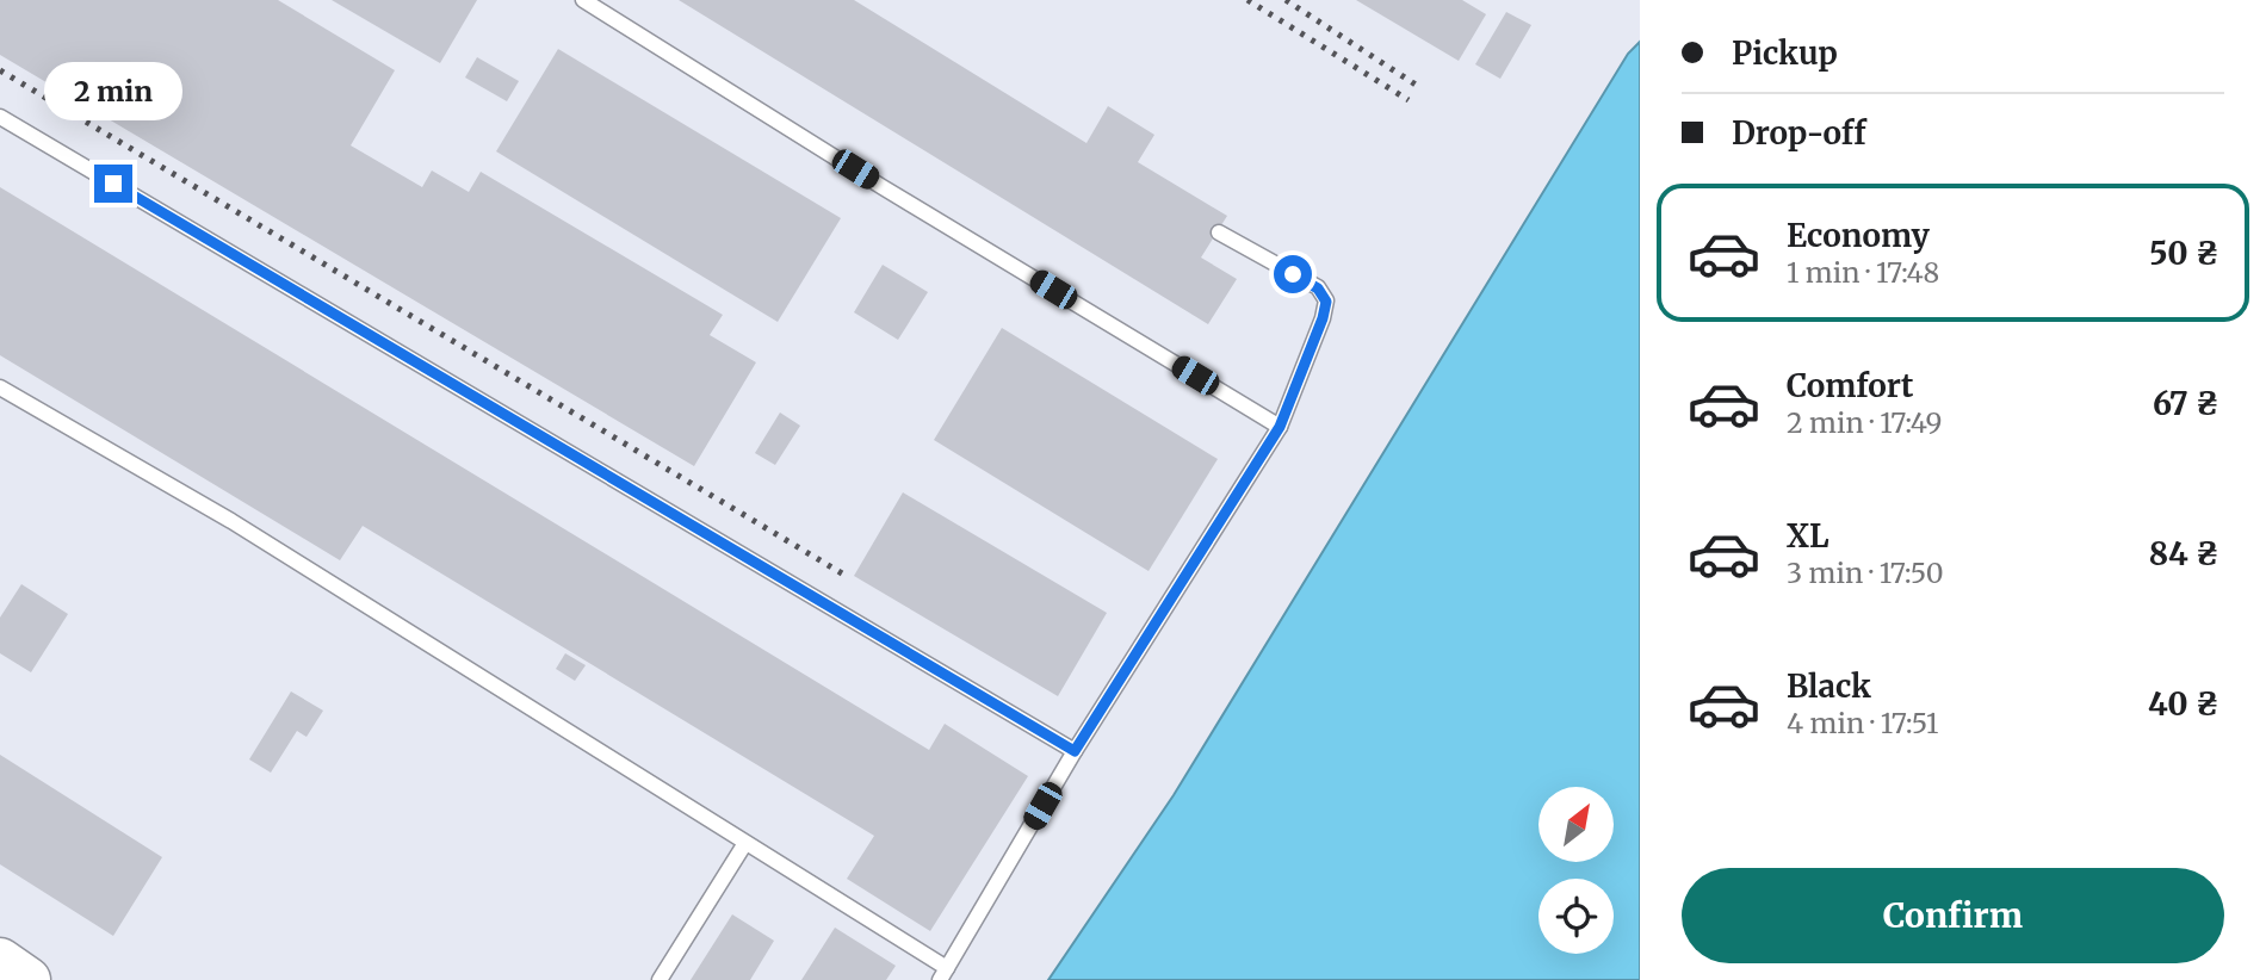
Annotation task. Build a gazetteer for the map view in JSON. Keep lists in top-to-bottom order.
{
  "north": "top right",
  "page": {
    "banner": ["Pickup", "Drop-off"],
    "bubble": "2 min",
    "list": [
      {
        "name": "Economy",
        "note": "1 min · 17:48",
        "value": "50 ₴"
      },
      {
        "name": "Comfort",
        "note": "2 min · 17:49",
        "value": "67 ₴"
      },
      {
        "name": "XL",
        "note": "3 min · 17:50",
        "value": "84 ₴"
      },
      {
        "name": "Black",
        "note": "4 min · 17:51",
        "value": "40 ₴"
      }
    ],
    "buttons": "Confirm"
  }
}
